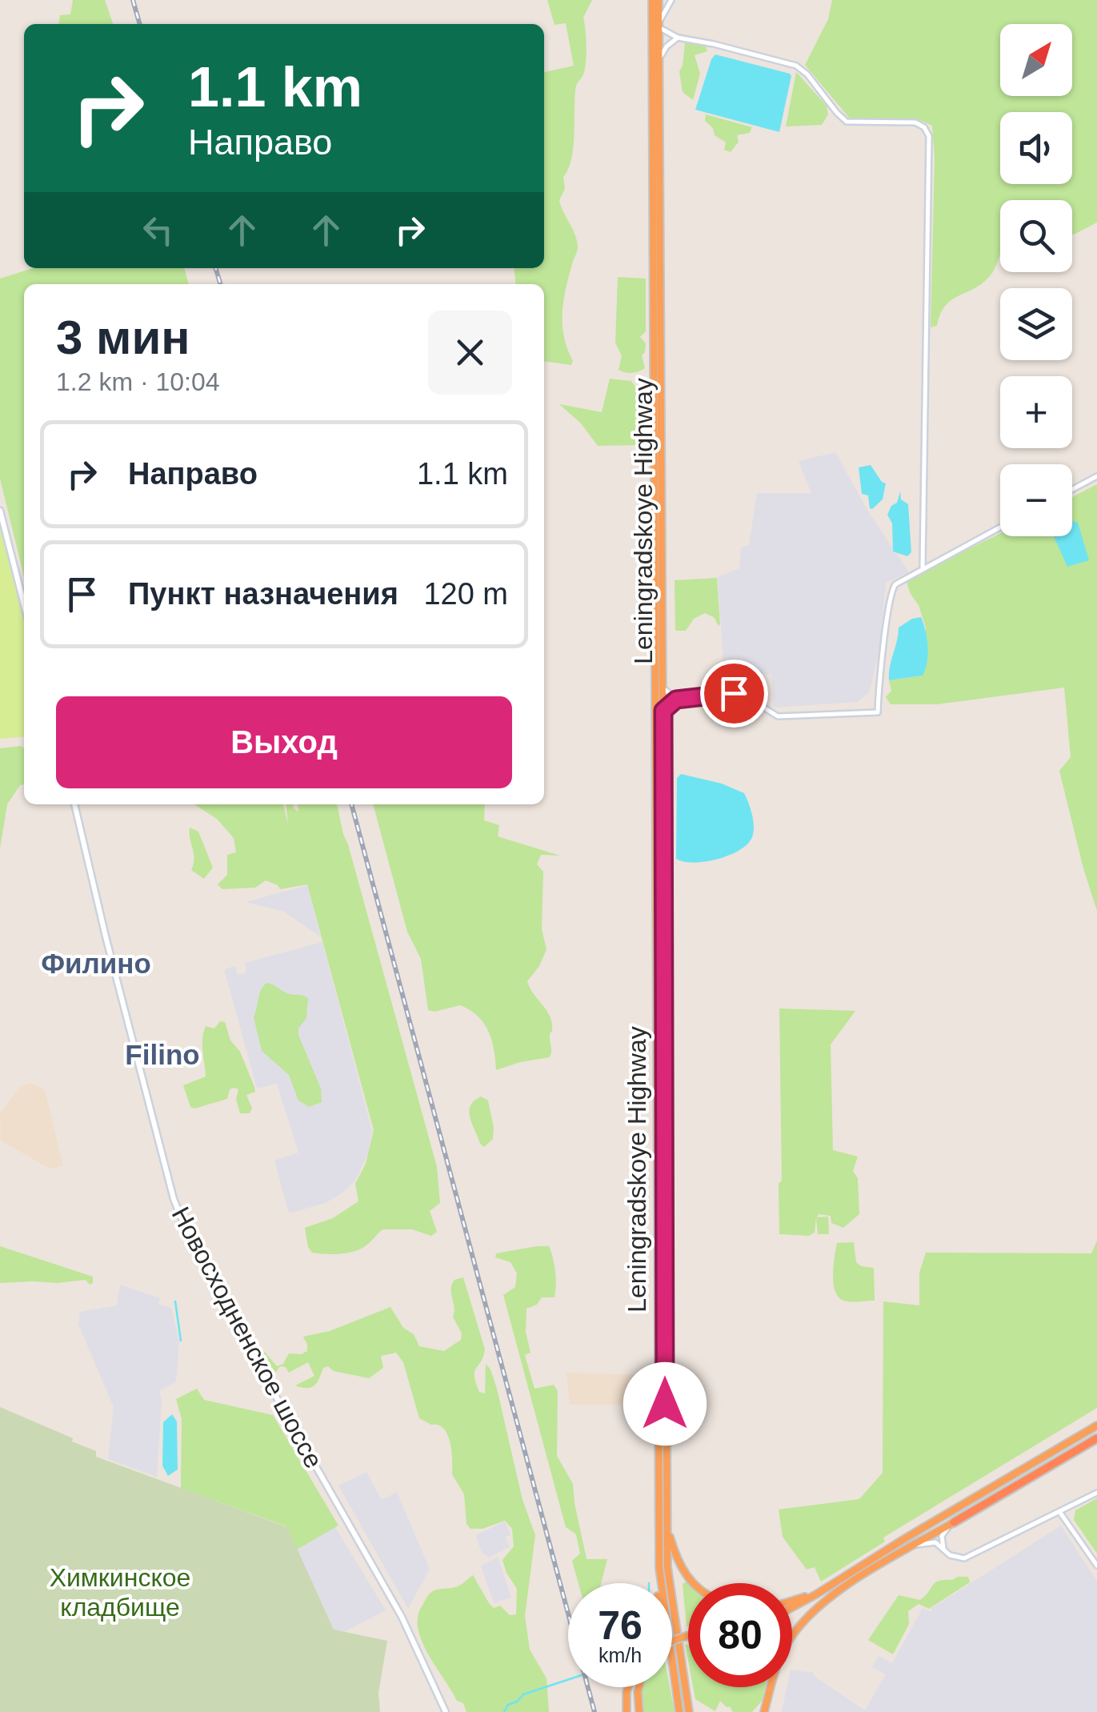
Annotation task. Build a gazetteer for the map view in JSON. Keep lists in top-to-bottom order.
{
  "streets": {
    "highway": ["Leningradskoye Highway"],
    "main road": ["Новосходненское шоссе"]
  },
  "districts": ["Филино", "Filino"],
  "parks": ["Химкинское кладбище"],
  "north": "top right",
  "page": {
    "map_buttons": ["+", "−"],
    "turn": ["1.1 km", "Направо"],
    "heading": ["3 мин", "1.2 km · 10:04"],
    "list": [
      {
        "name": "Направо",
        "value": "1.1 km"
      },
      {
        "name": "Пункт назначения",
        "value": "120 m"
      }
    ],
    "buttons": "Выход",
    "speed": "76 km/h",
    "limit": "80"
  }
}
